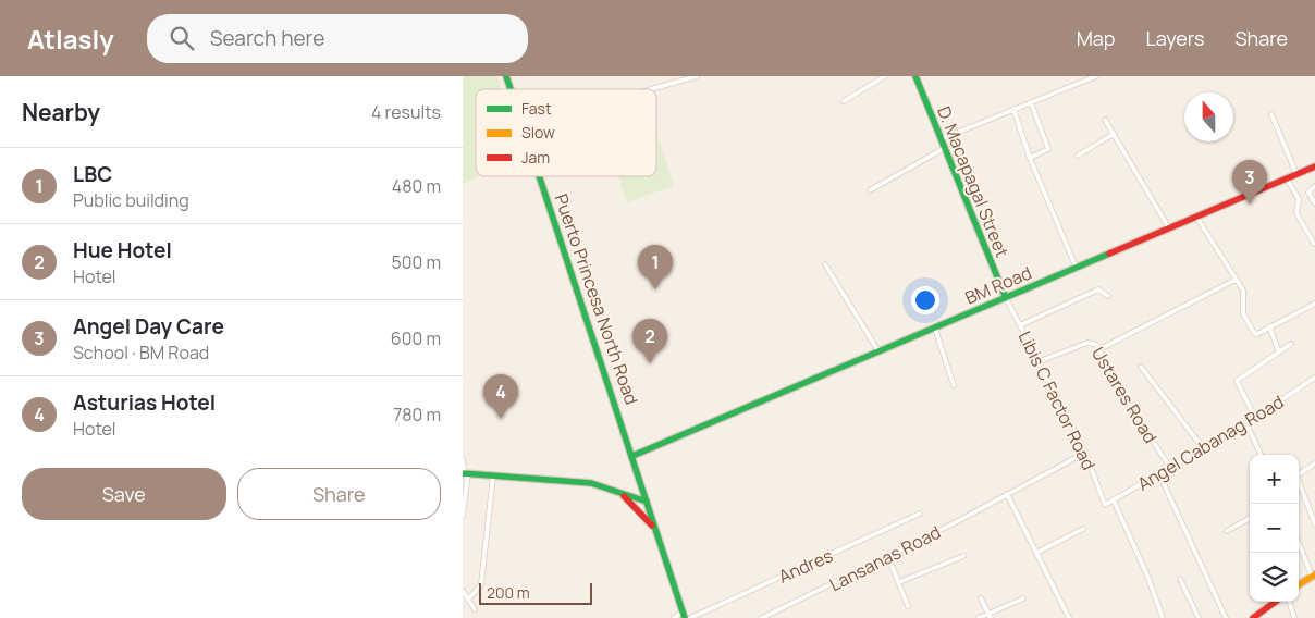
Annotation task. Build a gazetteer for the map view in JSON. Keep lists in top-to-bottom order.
{
  "streets": {
    "street": [
      "D. Macapagal Street",
      "BM Road",
      "Puerto Princesa North Road",
      "Ustares Road",
      "Libis C Factor Road",
      "Angel Cabanag Road",
      "Lansanas Road",
      "Andres"
    ]
  },
  "crossings": [
    ["D. Macapagal Street", "BM Road"],
    ["D. Macapagal Street", "Libis C Factor Road"],
    ["BM Road", "Puerto Princesa North Road"],
    ["BM Road", "Libis C Factor Road"],
    ["Ustares Road", "Libis C Factor Road"],
    ["Ustares Road", "Angel Cabanag Road"],
    ["Libis C Factor Road", "Angel Cabanag Road"],
    ["Libis C Factor Road", "Lansanas Road"]
  ],
  "legend": ["Fast", "Slow", "Jam"],
  "scale_bar": "200 m",
  "north": "top",
  "page": {
    "header": "Atlasly",
    "search": "Search here",
    "nav": ["Map", "Layers", "Share"],
    "heading": ["Nearby", "4 results"],
    "list": [
      {
        "mark": "1",
        "name": "LBC",
        "note": "Public building",
        "value": "480 m"
      },
      {
        "mark": "2",
        "name": "Hue Hotel",
        "note": "Hotel",
        "value": "500 m"
      },
      {
        "mark": "3",
        "name": "Angel Day Care",
        "note": "School · BM Road",
        "value": "600 m"
      },
      {
        "mark": "4",
        "name": "Asturias Hotel",
        "note": "Hotel",
        "value": "780 m"
      }
    ],
    "pins": [
      "3",
      "1",
      "2",
      "4"
    ],
    "buttons": ["Save", "Share"],
    "map_buttons": ["+", "−"],
    "scale": "200 m"
  }
}
